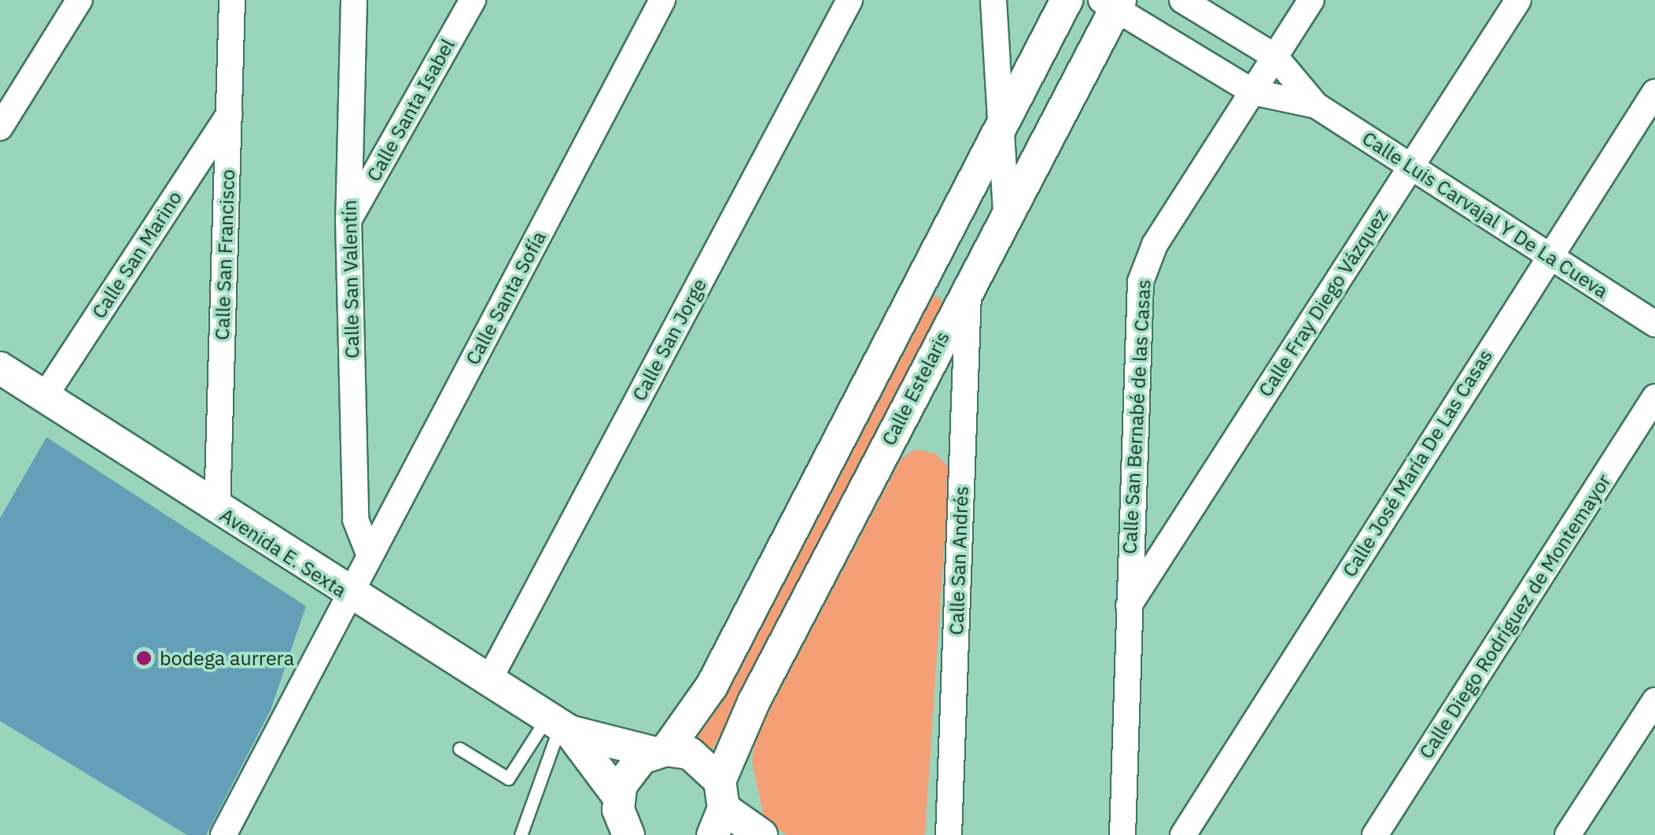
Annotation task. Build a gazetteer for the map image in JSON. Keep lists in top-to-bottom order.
{
  "streets": {
    "street": [
      "Calle Santa Isabel",
      "Calle Luis Carvajal Y De La Cueva",
      "Calle San Marino",
      "Calle San Francisco",
      "Calle San Valentín",
      "Calle Santa Sofía",
      "Calle Fray Diego Vázquez",
      "Calle San Jorge",
      "Calle Estelaris",
      "Calle San Bernabé de las Casas",
      "Calle José María De Las Casas",
      "Avenida E. Sexta",
      "Calle San Andrés",
      "Calle Diego Rodríguez de Montemayor"
    ]
  },
  "crossings": [
    ["Calle Santa Isabel", "Calle San Valentín"],
    ["Calle Luis Carvajal Y De La Cueva", "Calle Fray Diego Vázquez"],
    ["Calle Luis Carvajal Y De La Cueva", "Calle Estelaris"],
    ["Calle Luis Carvajal Y De La Cueva", "Calle San Bernabé de las Casas"],
    ["Calle Luis Carvajal Y De La Cueva", "Calle José María De Las Casas"],
    ["Calle San Marino", "Calle San Francisco"],
    ["Calle San Marino", "Avenida E. Sexta"],
    ["Calle San Francisco", "Avenida E. Sexta"],
    ["Calle San Valentín", "Calle Santa Sofía"],
    ["Calle Santa Sofía", "Avenida E. Sexta"],
    ["Calle Fray Diego Vázquez", "Calle San Bernabé de las Casas"],
    ["Calle San Jorge", "Avenida E. Sexta"],
    ["Calle Estelaris", "Avenida E. Sexta"],
    ["Calle Estelaris", "Calle San Andrés"]
  ],
  "places": ["bodega aurrera"]
}
